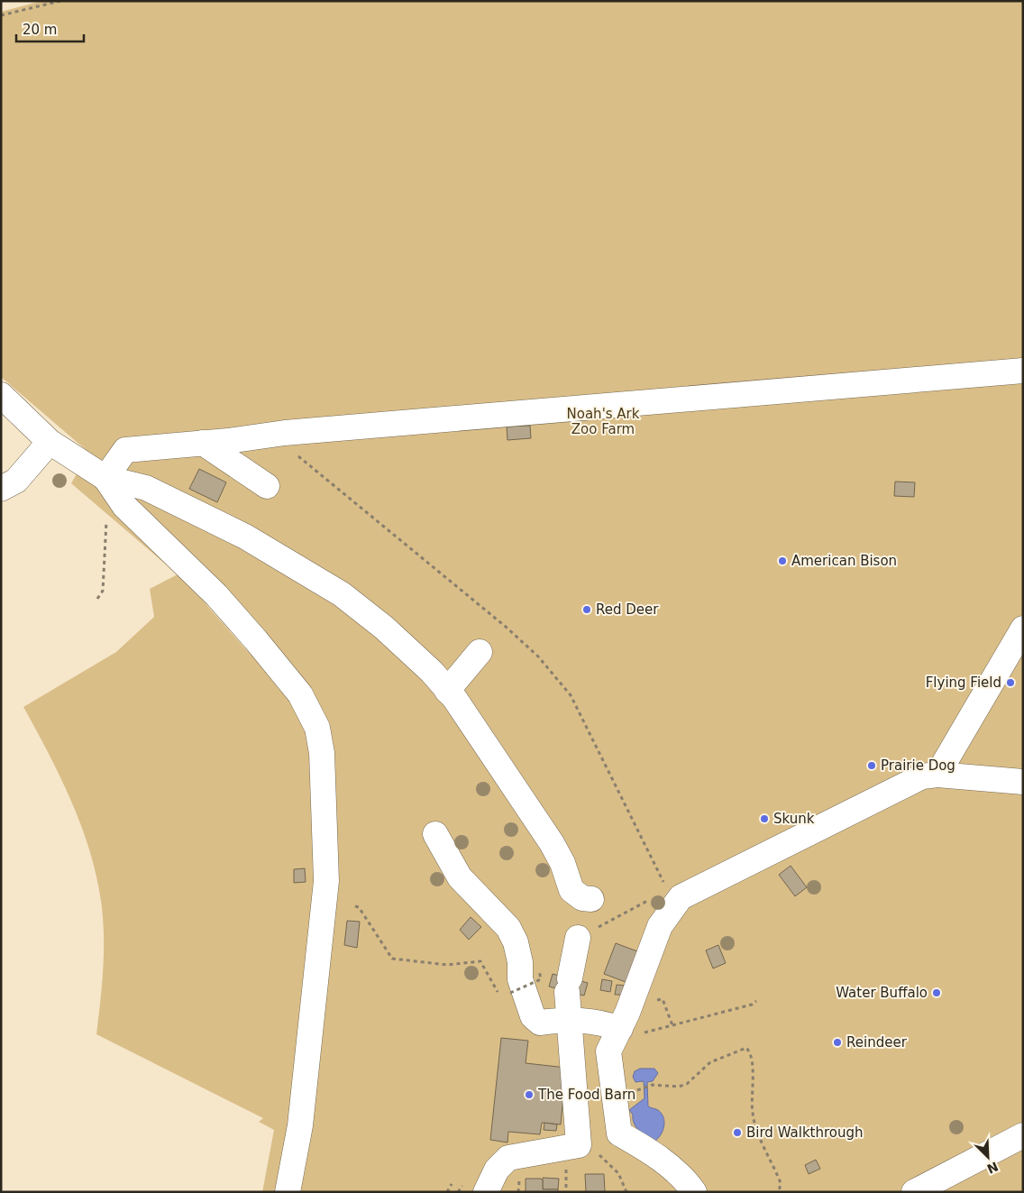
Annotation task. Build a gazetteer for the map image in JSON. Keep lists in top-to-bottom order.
{
  "parks": ["Noah's Ark Zoo Farm"],
  "places": [
    "American Bison",
    "Red Deer",
    "Flying Field",
    "Prairie Dog",
    "Skunk",
    "Water Buffalo",
    "Reindeer",
    "The Food Barn",
    "Bird Walkthrough"
  ],
  "scale_bar": "20 m",
  "north": "bottom right"
}
